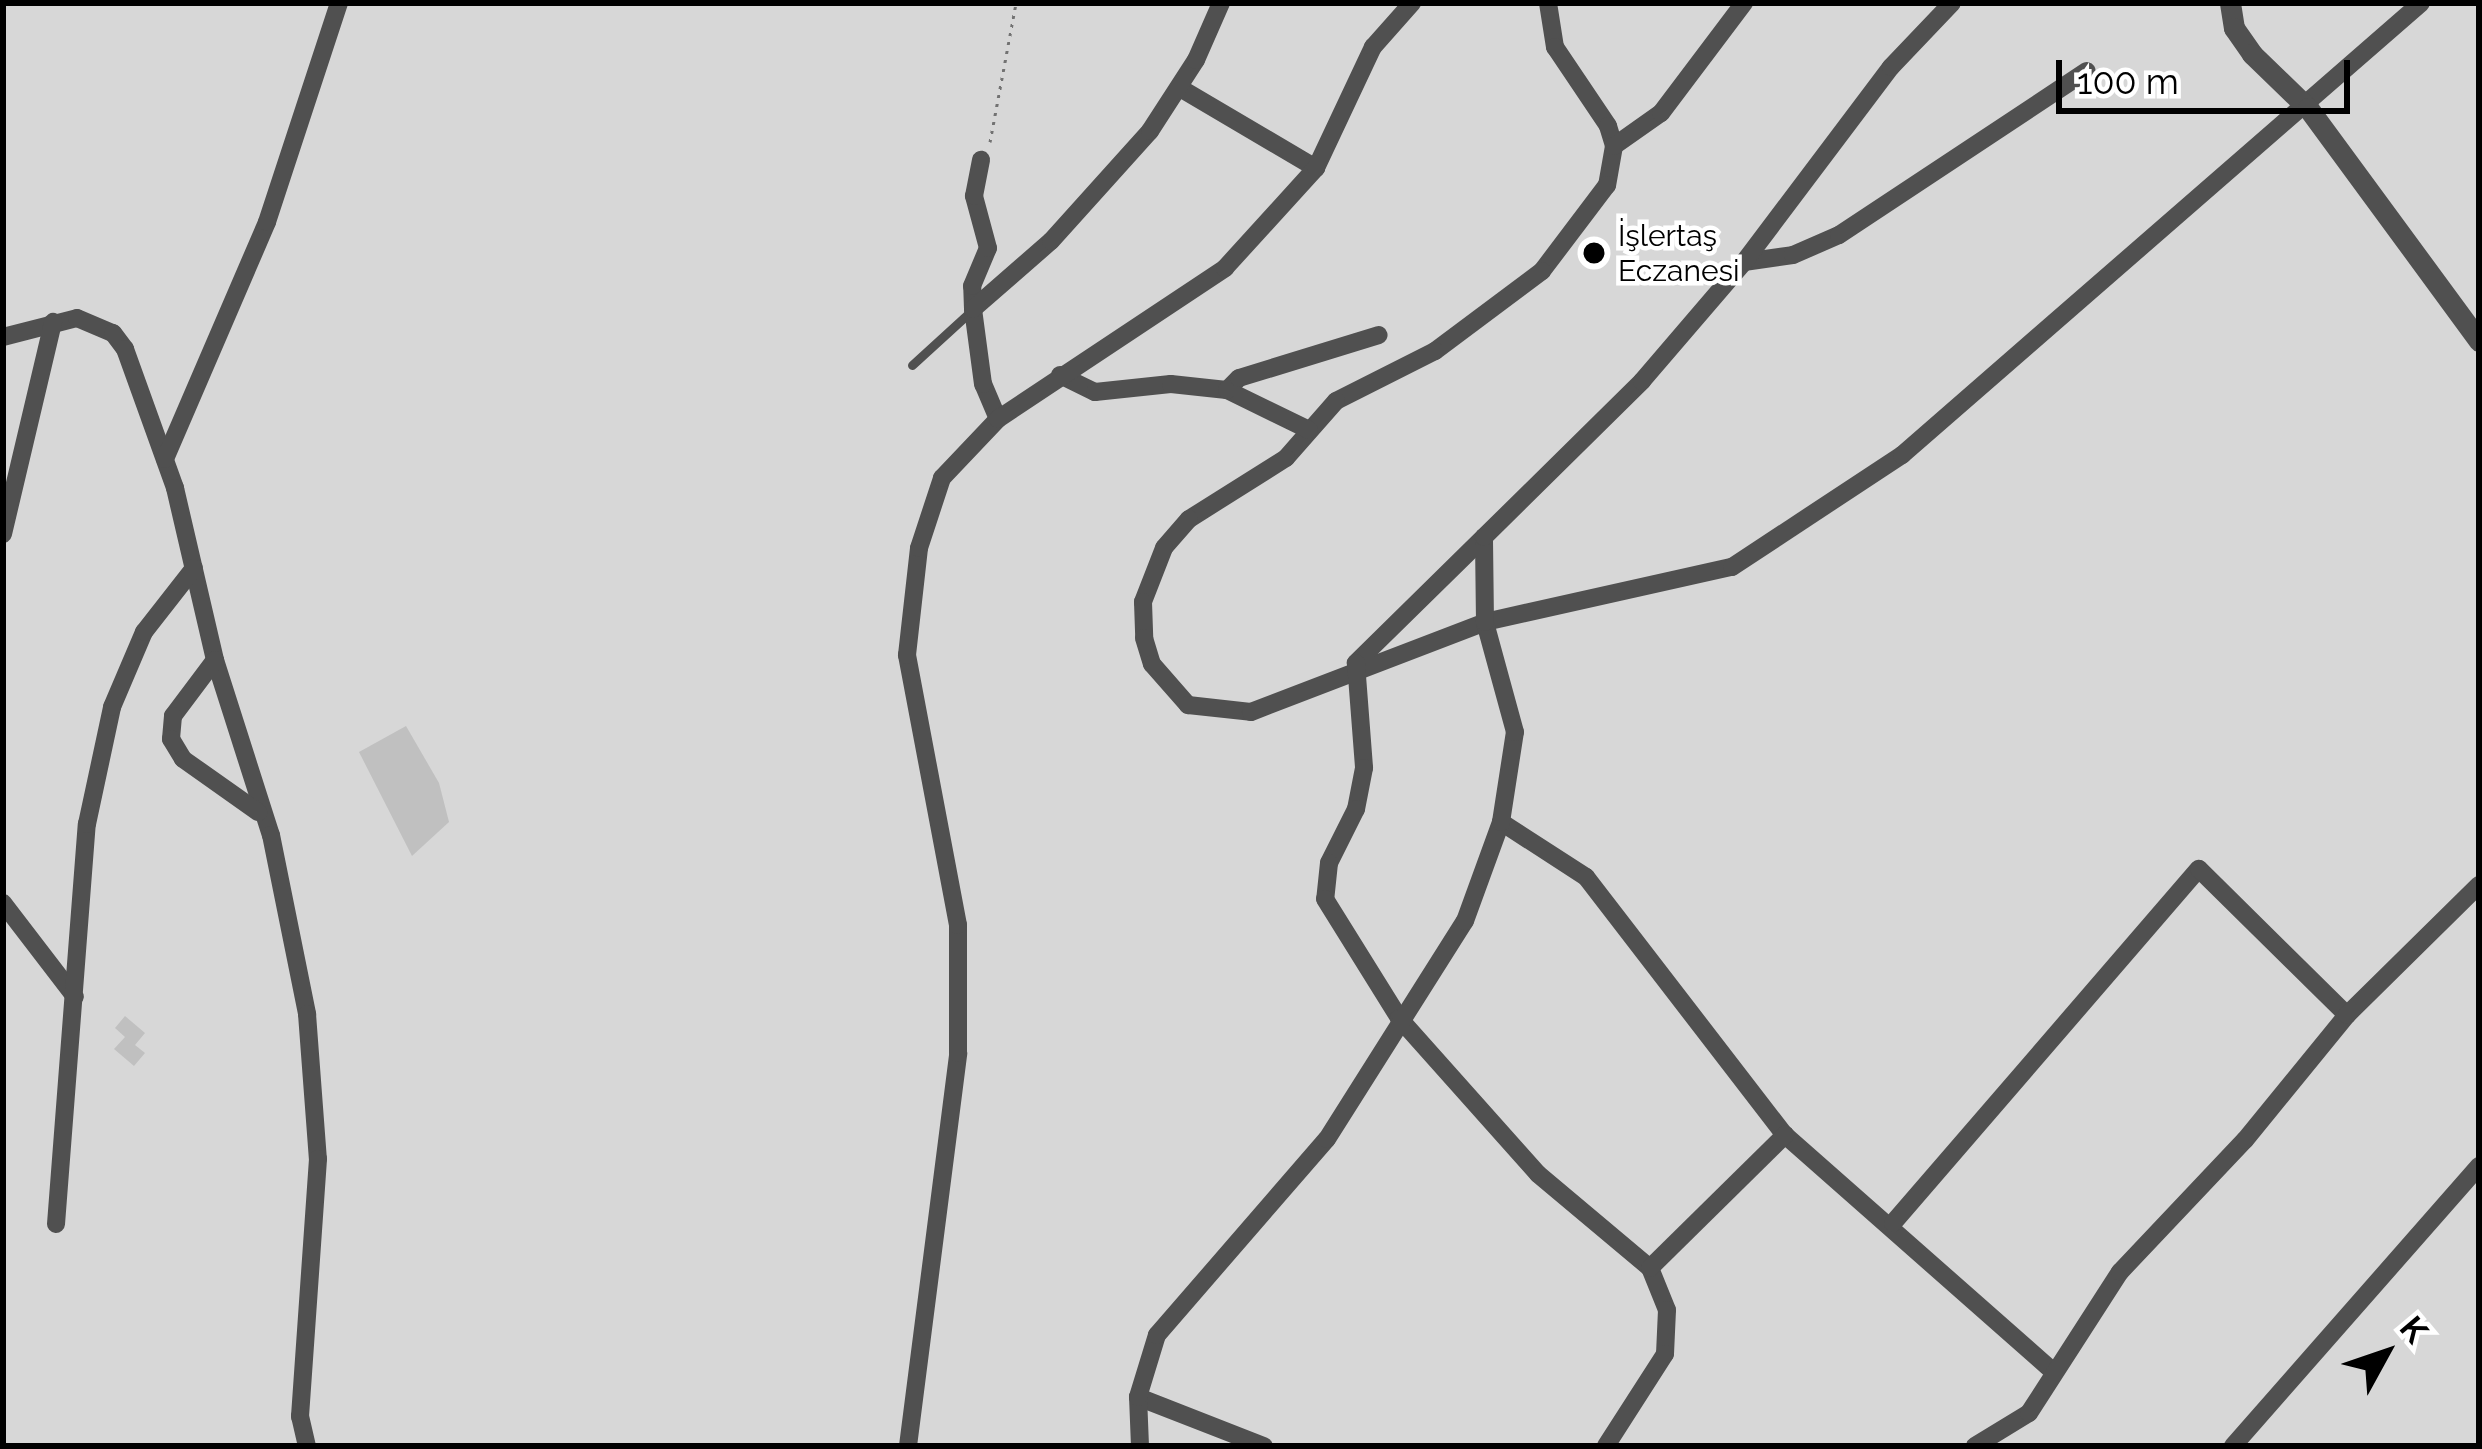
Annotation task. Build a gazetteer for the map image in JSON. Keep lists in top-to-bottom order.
{
  "places": ["İşlertaş Eczanesi"],
  "scale_bar": "100 m",
  "north": "top right"
}
